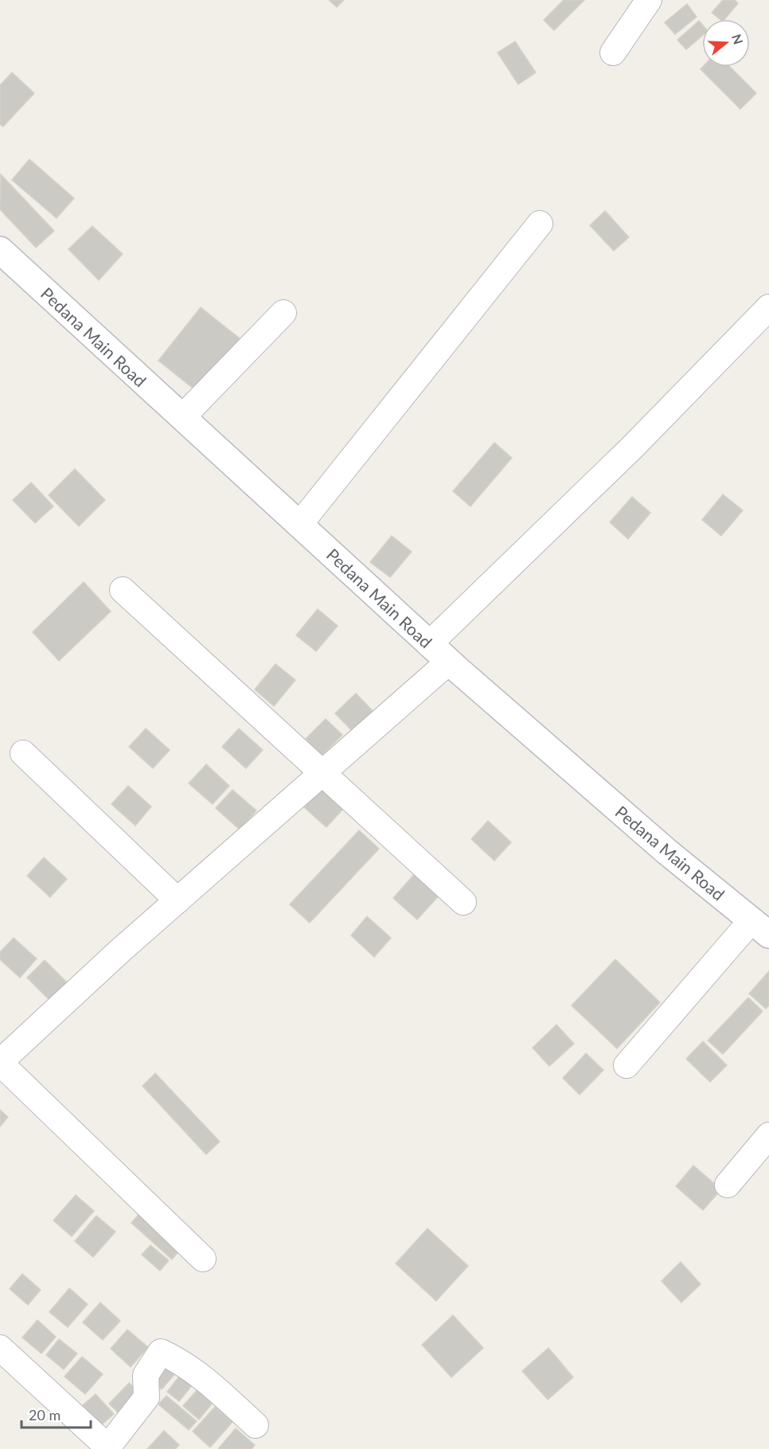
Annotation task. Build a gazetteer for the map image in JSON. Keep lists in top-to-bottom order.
{
  "streets": {
    "main road": ["Pedana Main Road"]
  },
  "scale_bar": "20 m",
  "north": "right"
}
